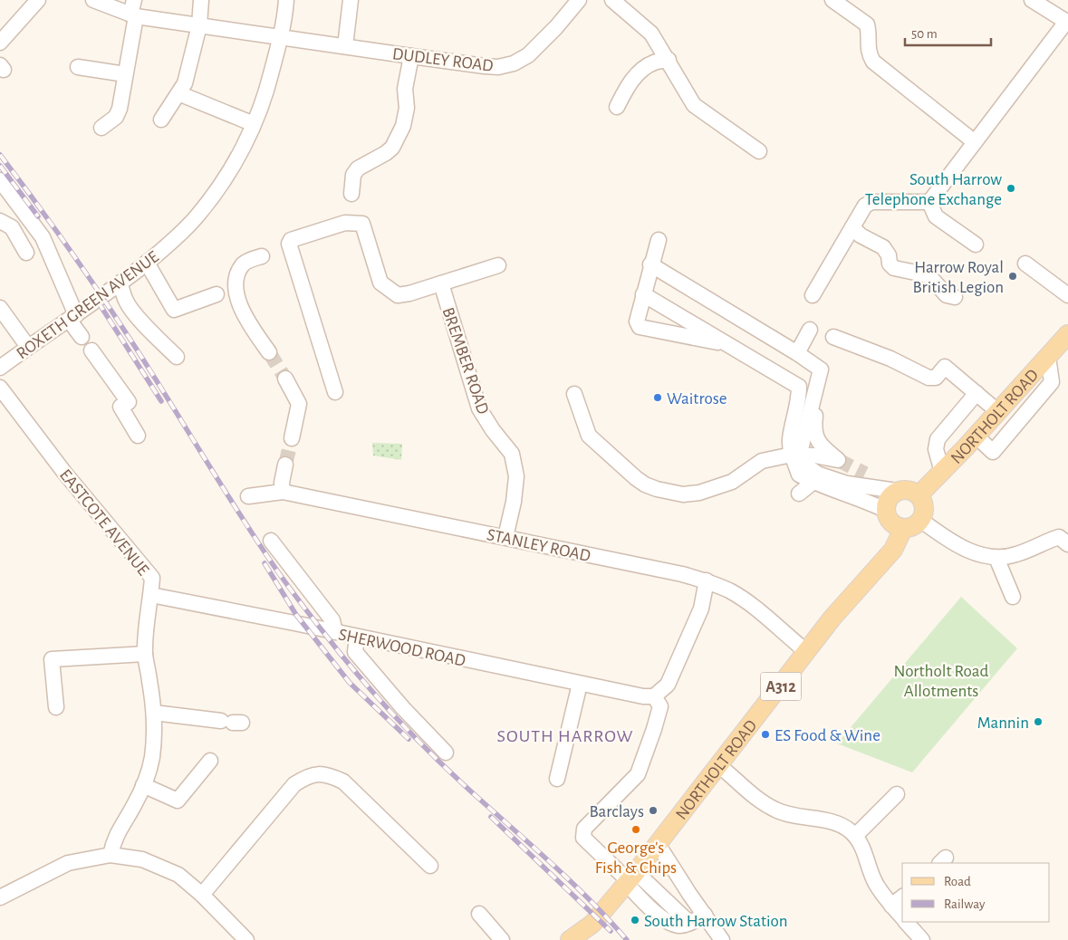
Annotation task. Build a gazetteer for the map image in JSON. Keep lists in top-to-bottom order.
{
  "streets": {
    "main road": ["NORTHOLT ROAD", "A312"],
    "street": [
      "DUDLEY ROAD",
      "ROXETH GREEN AVENUE",
      "BREMBER ROAD",
      "EASTCOTE AVENUE",
      "STANLEY ROAD",
      "SHERWOOD ROAD"
    ]
  },
  "crossings": [
    ["DUDLEY ROAD", "ROXETH GREEN AVENUE"],
    ["BREMBER ROAD", "STANLEY ROAD"],
    ["NORTHOLT ROAD", "STANLEY ROAD"],
    ["EASTCOTE AVENUE", "SHERWOOD ROAD"]
  ],
  "districts": ["SOUTH HARROW"],
  "parks": ["Northolt Road Allotments"],
  "places": [
    "South Harrow Telephone Exchange",
    "Harrow Royal British Legion",
    "Waitrose",
    "Mannin",
    "ES Food & Wine",
    "Barclays",
    "George's Fish & Chips",
    "South Harrow Station"
  ],
  "legend": ["Road", "Railway"],
  "scale_bar": "50 m"
}
